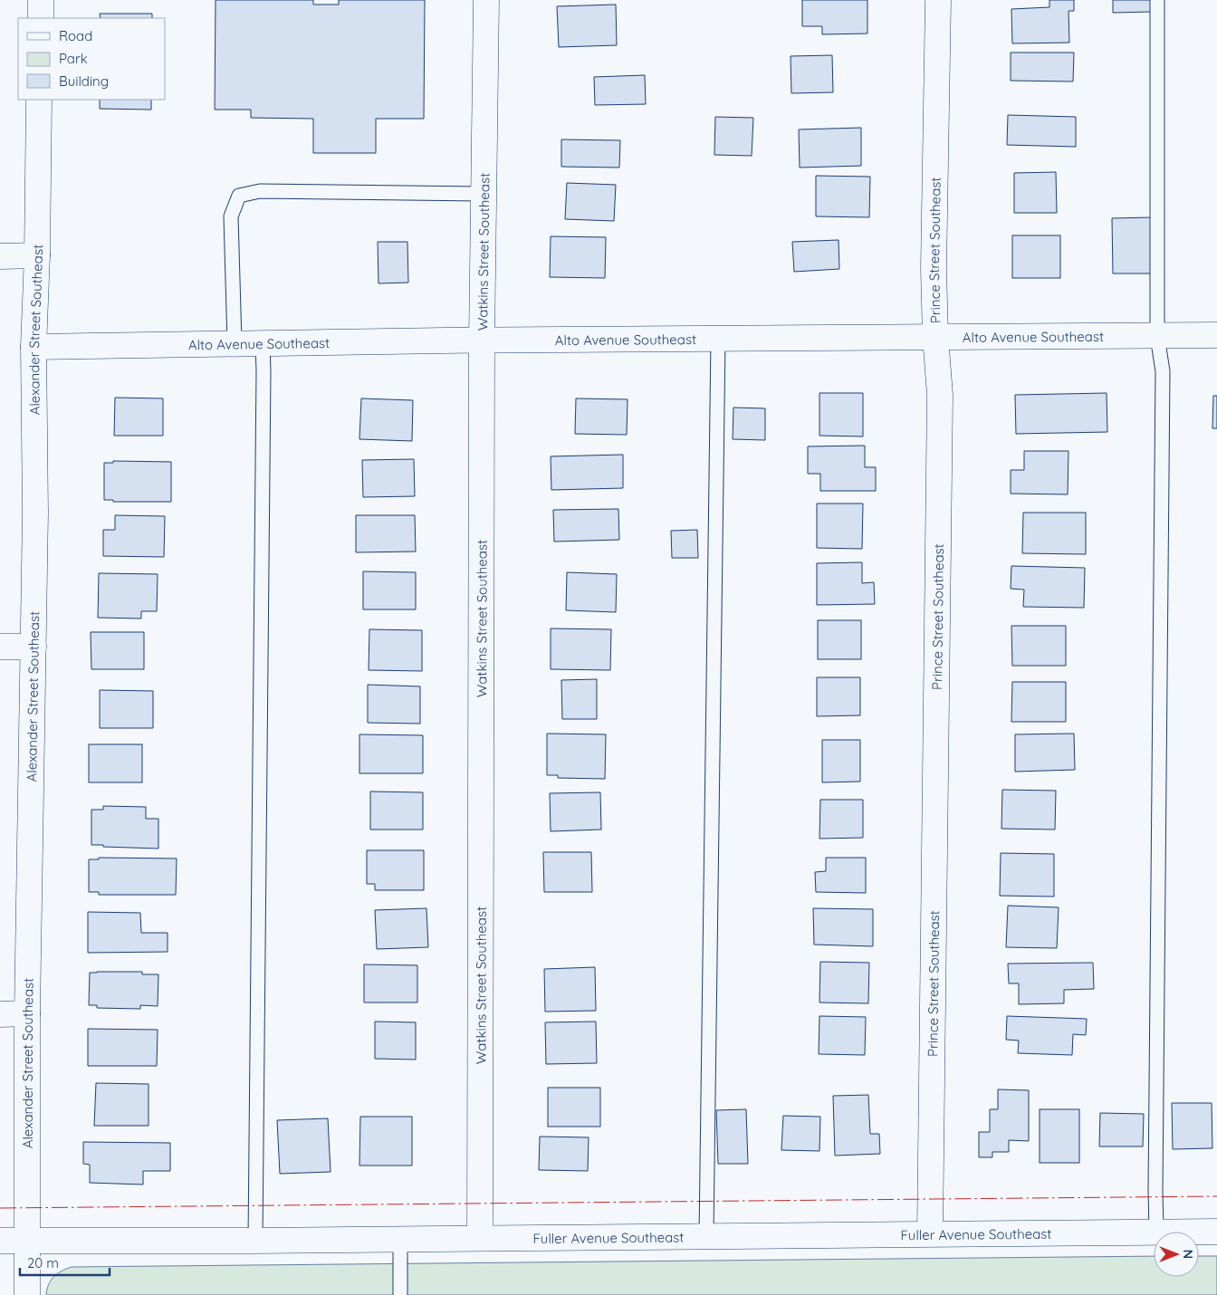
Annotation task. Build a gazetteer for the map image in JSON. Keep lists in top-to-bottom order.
{
  "streets": {
    "street": [
      "Prince Street Southeast",
      "Watkins Street Southeast",
      "Alexander Street Southeast",
      "Alto Avenue Southeast",
      "Fuller Avenue Southeast"
    ]
  },
  "crossings": [
    ["Prince Street Southeast", "Alto Avenue Southeast"],
    ["Prince Street Southeast", "Fuller Avenue Southeast"],
    ["Watkins Street Southeast", "Alto Avenue Southeast"],
    ["Watkins Street Southeast", "Fuller Avenue Southeast"],
    ["Alexander Street Southeast", "Alto Avenue Southeast"],
    ["Alexander Street Southeast", "Fuller Avenue Southeast"]
  ],
  "legend": ["Road", "Park", "Building"],
  "scale_bar": "20 m",
  "north": "right"
}
